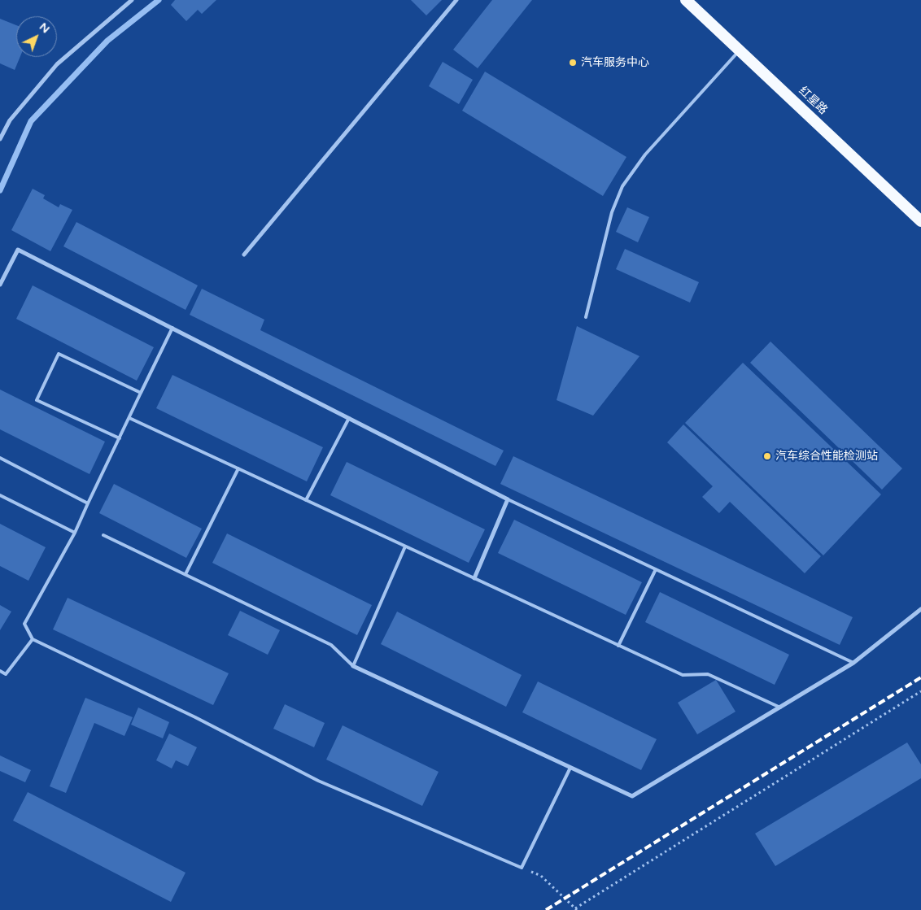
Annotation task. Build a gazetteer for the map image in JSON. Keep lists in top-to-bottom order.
{
  "streets": {
    "highway": ["红星路"]
  },
  "places": ["汽车服务中心", "汽车综合性能检测站"],
  "north": "top right"
}
